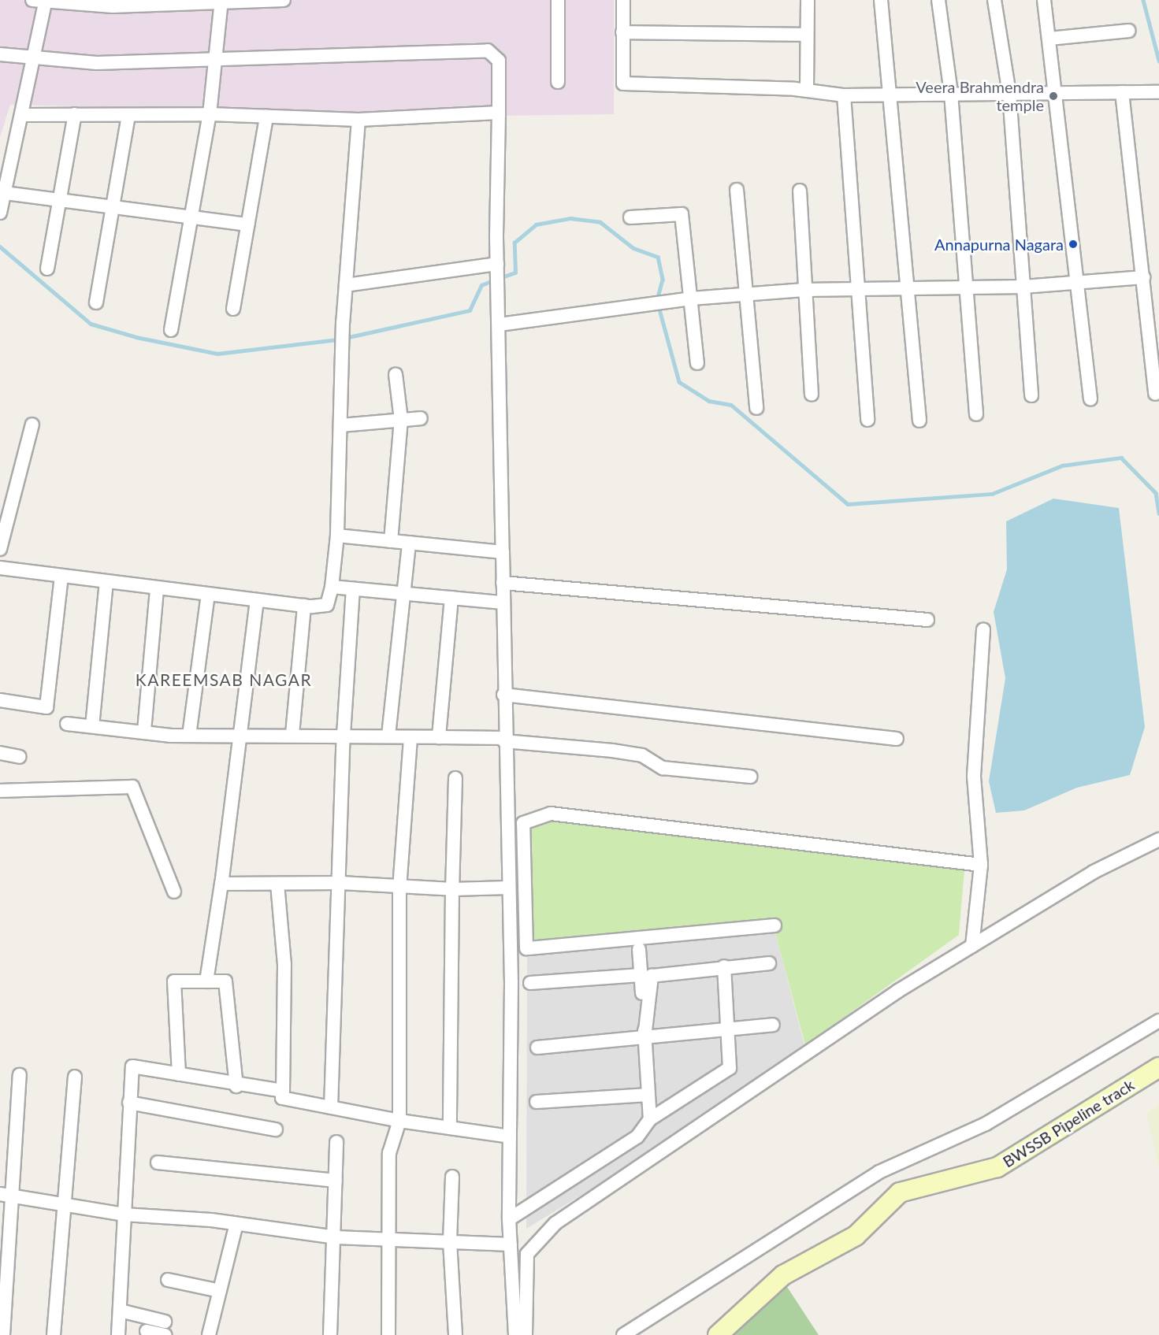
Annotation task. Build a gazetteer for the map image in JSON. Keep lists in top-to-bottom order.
{
  "streets": {
    "street": ["BWSSB Pipeline track"]
  },
  "districts": ["KAREEMSAB NAGAR"],
  "places": ["Veera Brahmendra temple", "Annapurna Nagara"]
}
